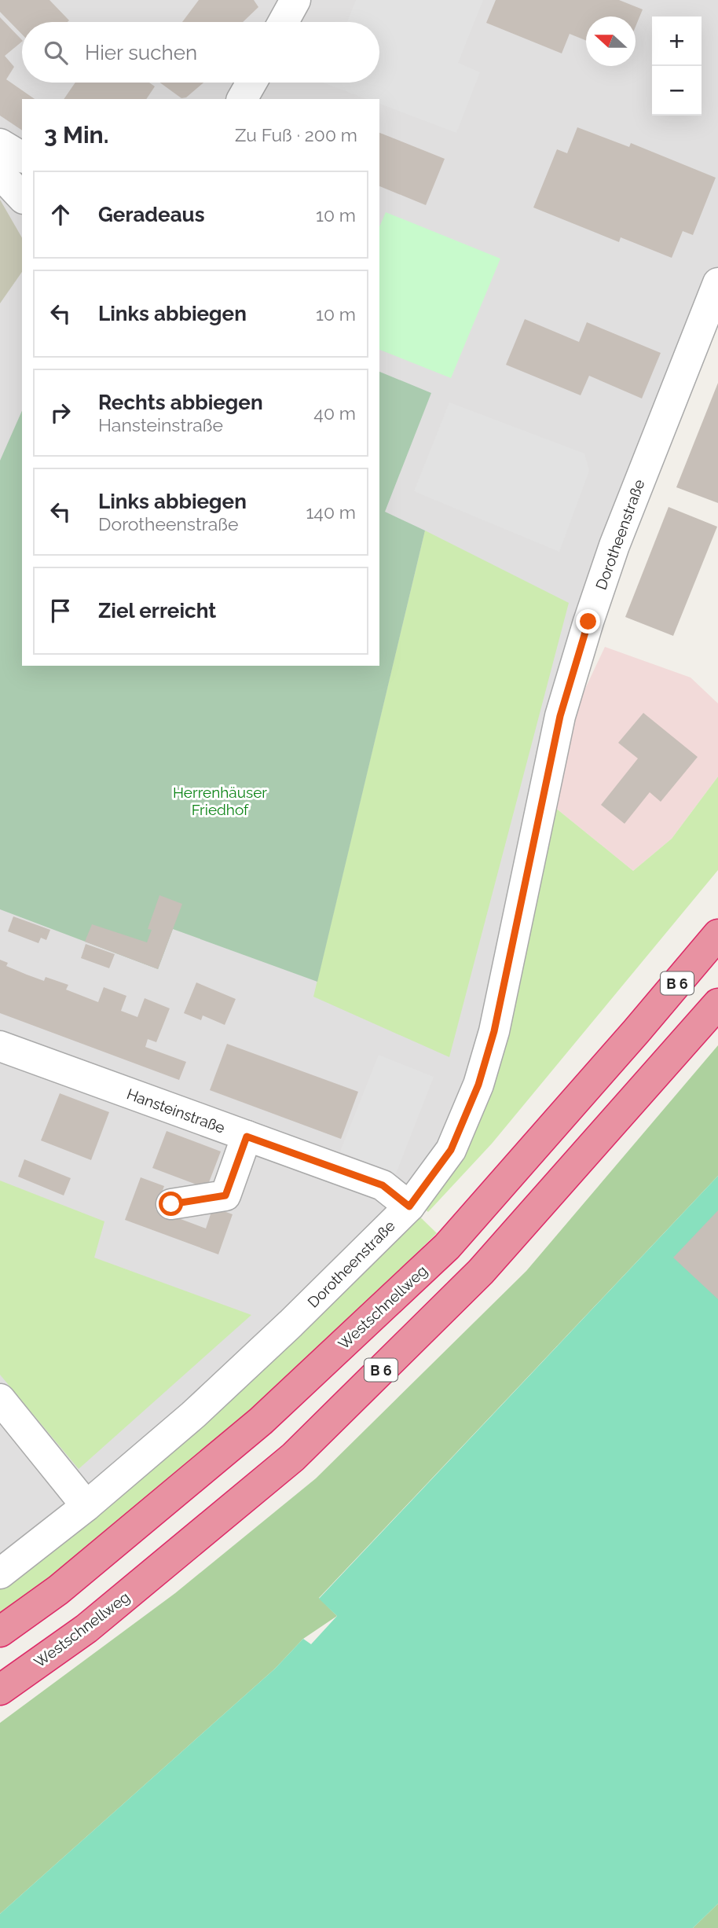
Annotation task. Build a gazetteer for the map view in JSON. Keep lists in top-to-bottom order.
{
  "streets": {
    "highway": ["B 6", "Westschnellweg"],
    "street": ["Dorotheenstraße", "Hansteinstraße"]
  },
  "crossings": [
    ["Dorotheenstraße", "Hansteinstraße"]
  ],
  "parks": ["Herrenhäuser Friedhof"],
  "north": "left",
  "page": {
    "map_buttons": ["+", "−"],
    "search": "Hier suchen",
    "heading": ["3 Min.", "Zu Fuß · 200 m"],
    "list": [
      ["Geradeaus", "10 m"],
      ["Links abbiegen", "10 m"],
      ["Rechts abbiegen", "Hansteinstraße", "40 m"],
      ["Links abbiegen", "Dorotheenstraße", "140 m"],
      "Ziel erreicht"
    ]
  }
}
